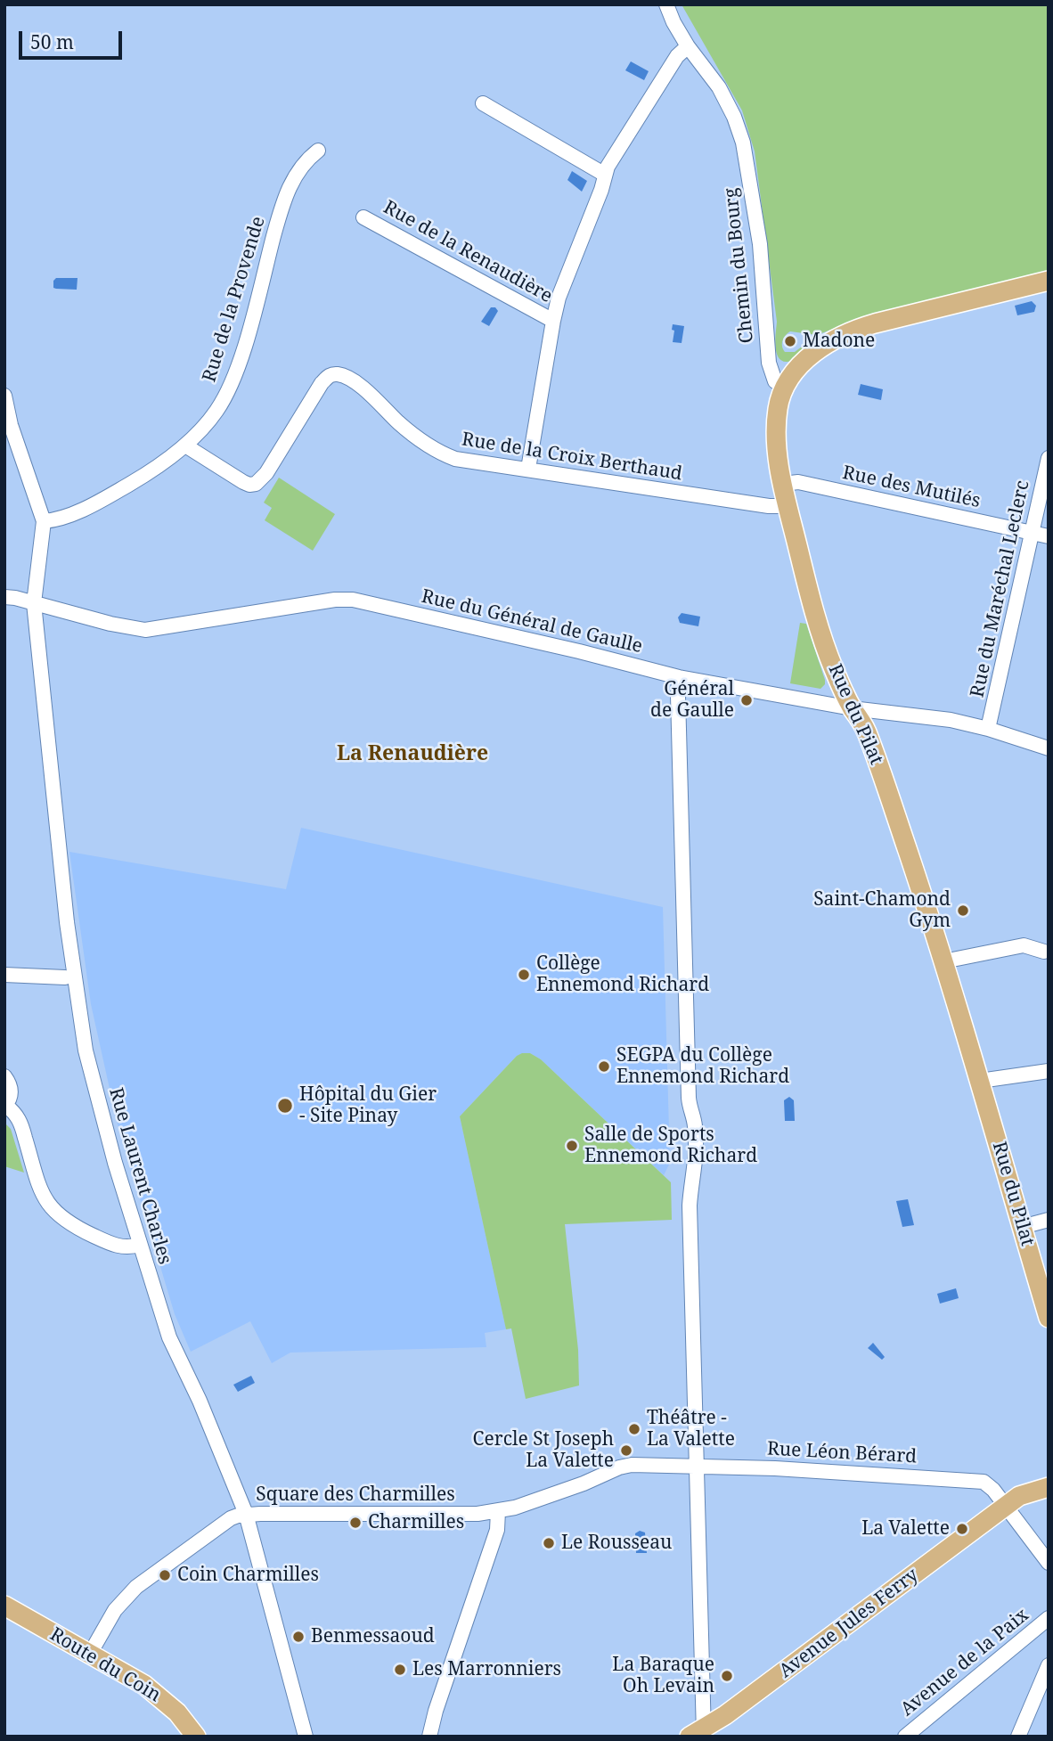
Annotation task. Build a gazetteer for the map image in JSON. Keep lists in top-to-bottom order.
{
  "streets": {
    "main road": ["Rue du Pilat", "Avenue Jules Ferry", "Route du Coin"],
    "street": [
      "Rue de la Renaudière",
      "Chemin du Bourg",
      "Rue de la Provende",
      "Rue de la Croix Berthaud",
      "Rue des Mutilés",
      "Rue du Maréchal Leclerc",
      "Rue du Général de Gaulle",
      "Rue Laurent Charles",
      "Rue Léon Bérard",
      "Square des Charmilles",
      "Avenue de la Paix"
    ]
  },
  "crossings": [
    ["Rue de la Renaudière", "Chemin du Bourg"],
    ["Rue de la Renaudière", "Rue de la Croix Berthaud"],
    ["Chemin du Bourg", "Rue du Pilat"],
    ["Rue de la Provende", "Rue de la Croix Berthaud"],
    ["Rue de la Provende", "Rue Laurent Charles"],
    ["Rue de la Croix Berthaud", "Rue du Pilat"],
    ["Rue des Mutilés", "Rue du Maréchal Leclerc"],
    ["Rue des Mutilés", "Rue du Pilat"],
    ["Rue du Maréchal Leclerc", "Rue du Général de Gaulle"],
    ["Rue du Général de Gaulle", "Rue du Pilat"],
    ["Rue du Général de Gaulle", "Rue Laurent Charles"],
    ["Rue Laurent Charles", "Square des Charmilles"],
    ["Rue Léon Bérard", "Square des Charmilles"],
    ["Rue Léon Bérard", "Avenue Jules Ferry"]
  ],
  "districts": ["La Renaudière"],
  "places": [
    "Madone",
    "Général de Gaulle",
    "Saint-Chamond Gym",
    "Collège Ennemond Richard",
    "SEGPA du Collège Ennemond Richard",
    "Hôpital du Gier - Site Pinay",
    "Salle de Sports Ennemond Richard",
    "Théâtre - La Valette",
    "Cercle St Joseph La Valette",
    "Charmilles",
    "La Valette",
    "Le Rousseau",
    "Coin Charmilles",
    "Benmessaoud",
    "Les Marronniers",
    "La Baraque Oh Levain"
  ],
  "scale_bar": "50 m"
}
